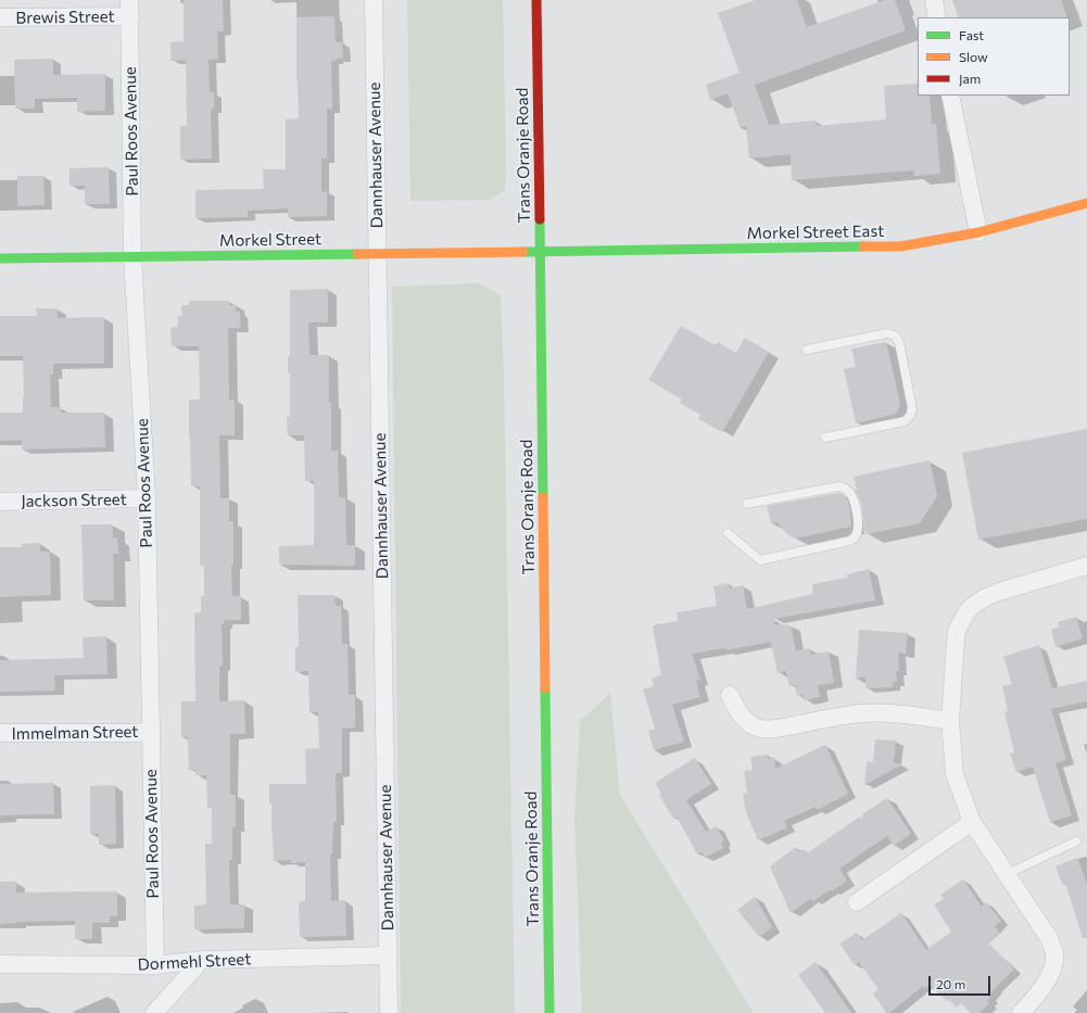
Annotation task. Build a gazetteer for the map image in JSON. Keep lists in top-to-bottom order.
{
  "streets": {
    "street": [
      "Brewis Street",
      "Paul Roos Avenue",
      "Dannhauser Avenue",
      "Trans Oranje Road",
      "Morkel Street East",
      "Morkel Street",
      "Jackson Street",
      "Immelman Street",
      "Dormehl Street"
    ]
  },
  "crossings": [
    ["Brewis Street", "Paul Roos Avenue"],
    ["Paul Roos Avenue", "Morkel Street"],
    ["Paul Roos Avenue", "Jackson Street"],
    ["Paul Roos Avenue", "Immelman Street"],
    ["Paul Roos Avenue", "Dormehl Street"],
    ["Dannhauser Avenue", "Morkel Street"],
    ["Dannhauser Avenue", "Dormehl Street"],
    ["Trans Oranje Road", "Morkel Street East"],
    ["Trans Oranje Road", "Morkel Street"],
    ["Morkel Street East", "Morkel Street"]
  ],
  "legend": ["Fast", "Slow", "Jam"],
  "scale_bar": "20 m"
}
